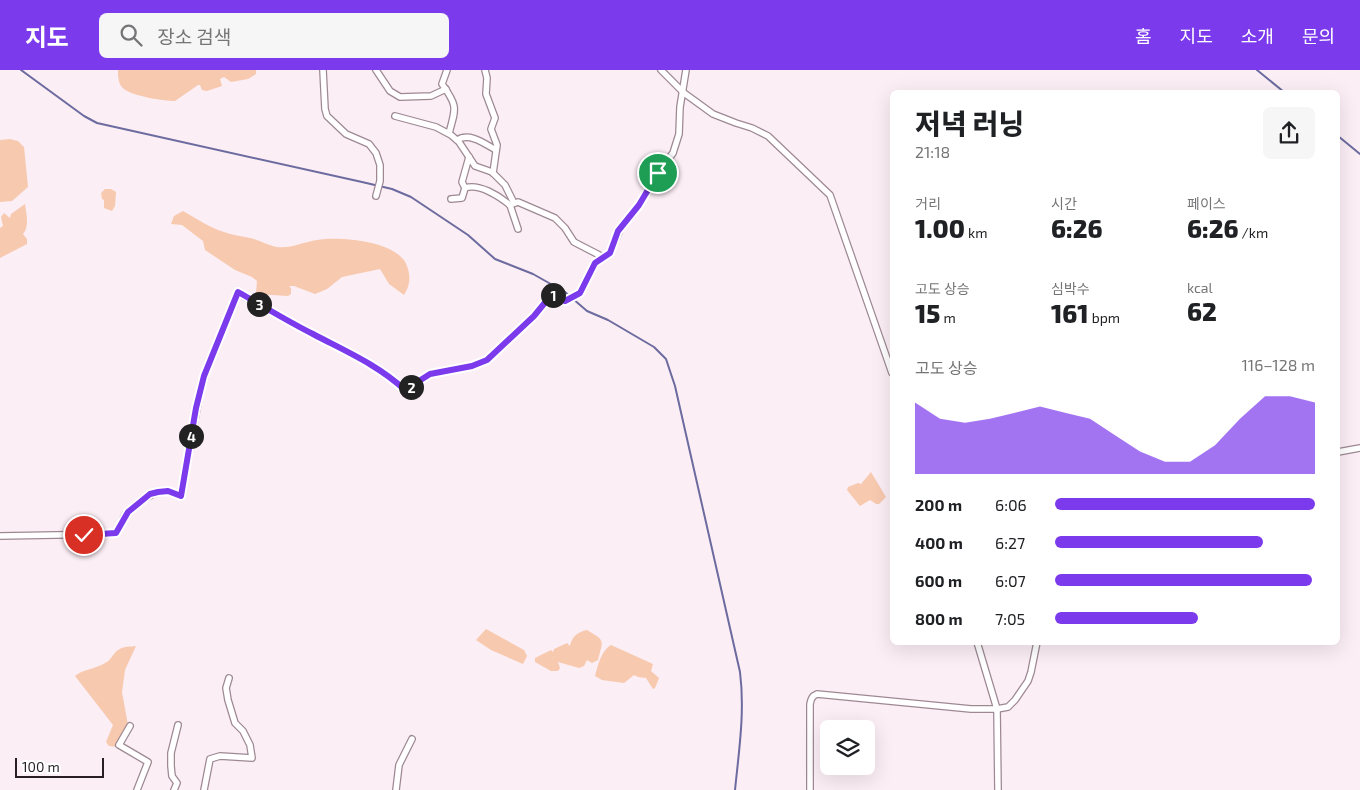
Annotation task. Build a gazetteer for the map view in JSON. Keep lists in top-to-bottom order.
{
  "scale_bar": "100 m",
  "page": {
    "header": "지도",
    "search": "장소 검색",
    "nav": [
      "홈",
      "지도",
      "소개",
      "문의"
    ],
    "heading": ["저녁 러닝", "21:18"],
    "stats": [
      ["거리", "1.00 km"],
      ["시간", "6:26"],
      ["페이스", "6:26 /km"],
      ["고도 상승", "15 m"],
      ["심박수", "161 bpm"],
      ["kcal", "62"]
    ],
    "pins": [
      "1",
      "3",
      "2",
      "4"
    ],
    "chart": ["고도 상승", "116–128 m"],
    "list": [
      {
        "name": "200 m",
        "note": "6:06"
      },
      {
        "name": "400 m",
        "note": "6:27"
      },
      {
        "name": "600 m",
        "note": "6:07"
      },
      {
        "name": "800 m",
        "note": "7:05"
      }
    ],
    "scale": "100 m"
  }
}
